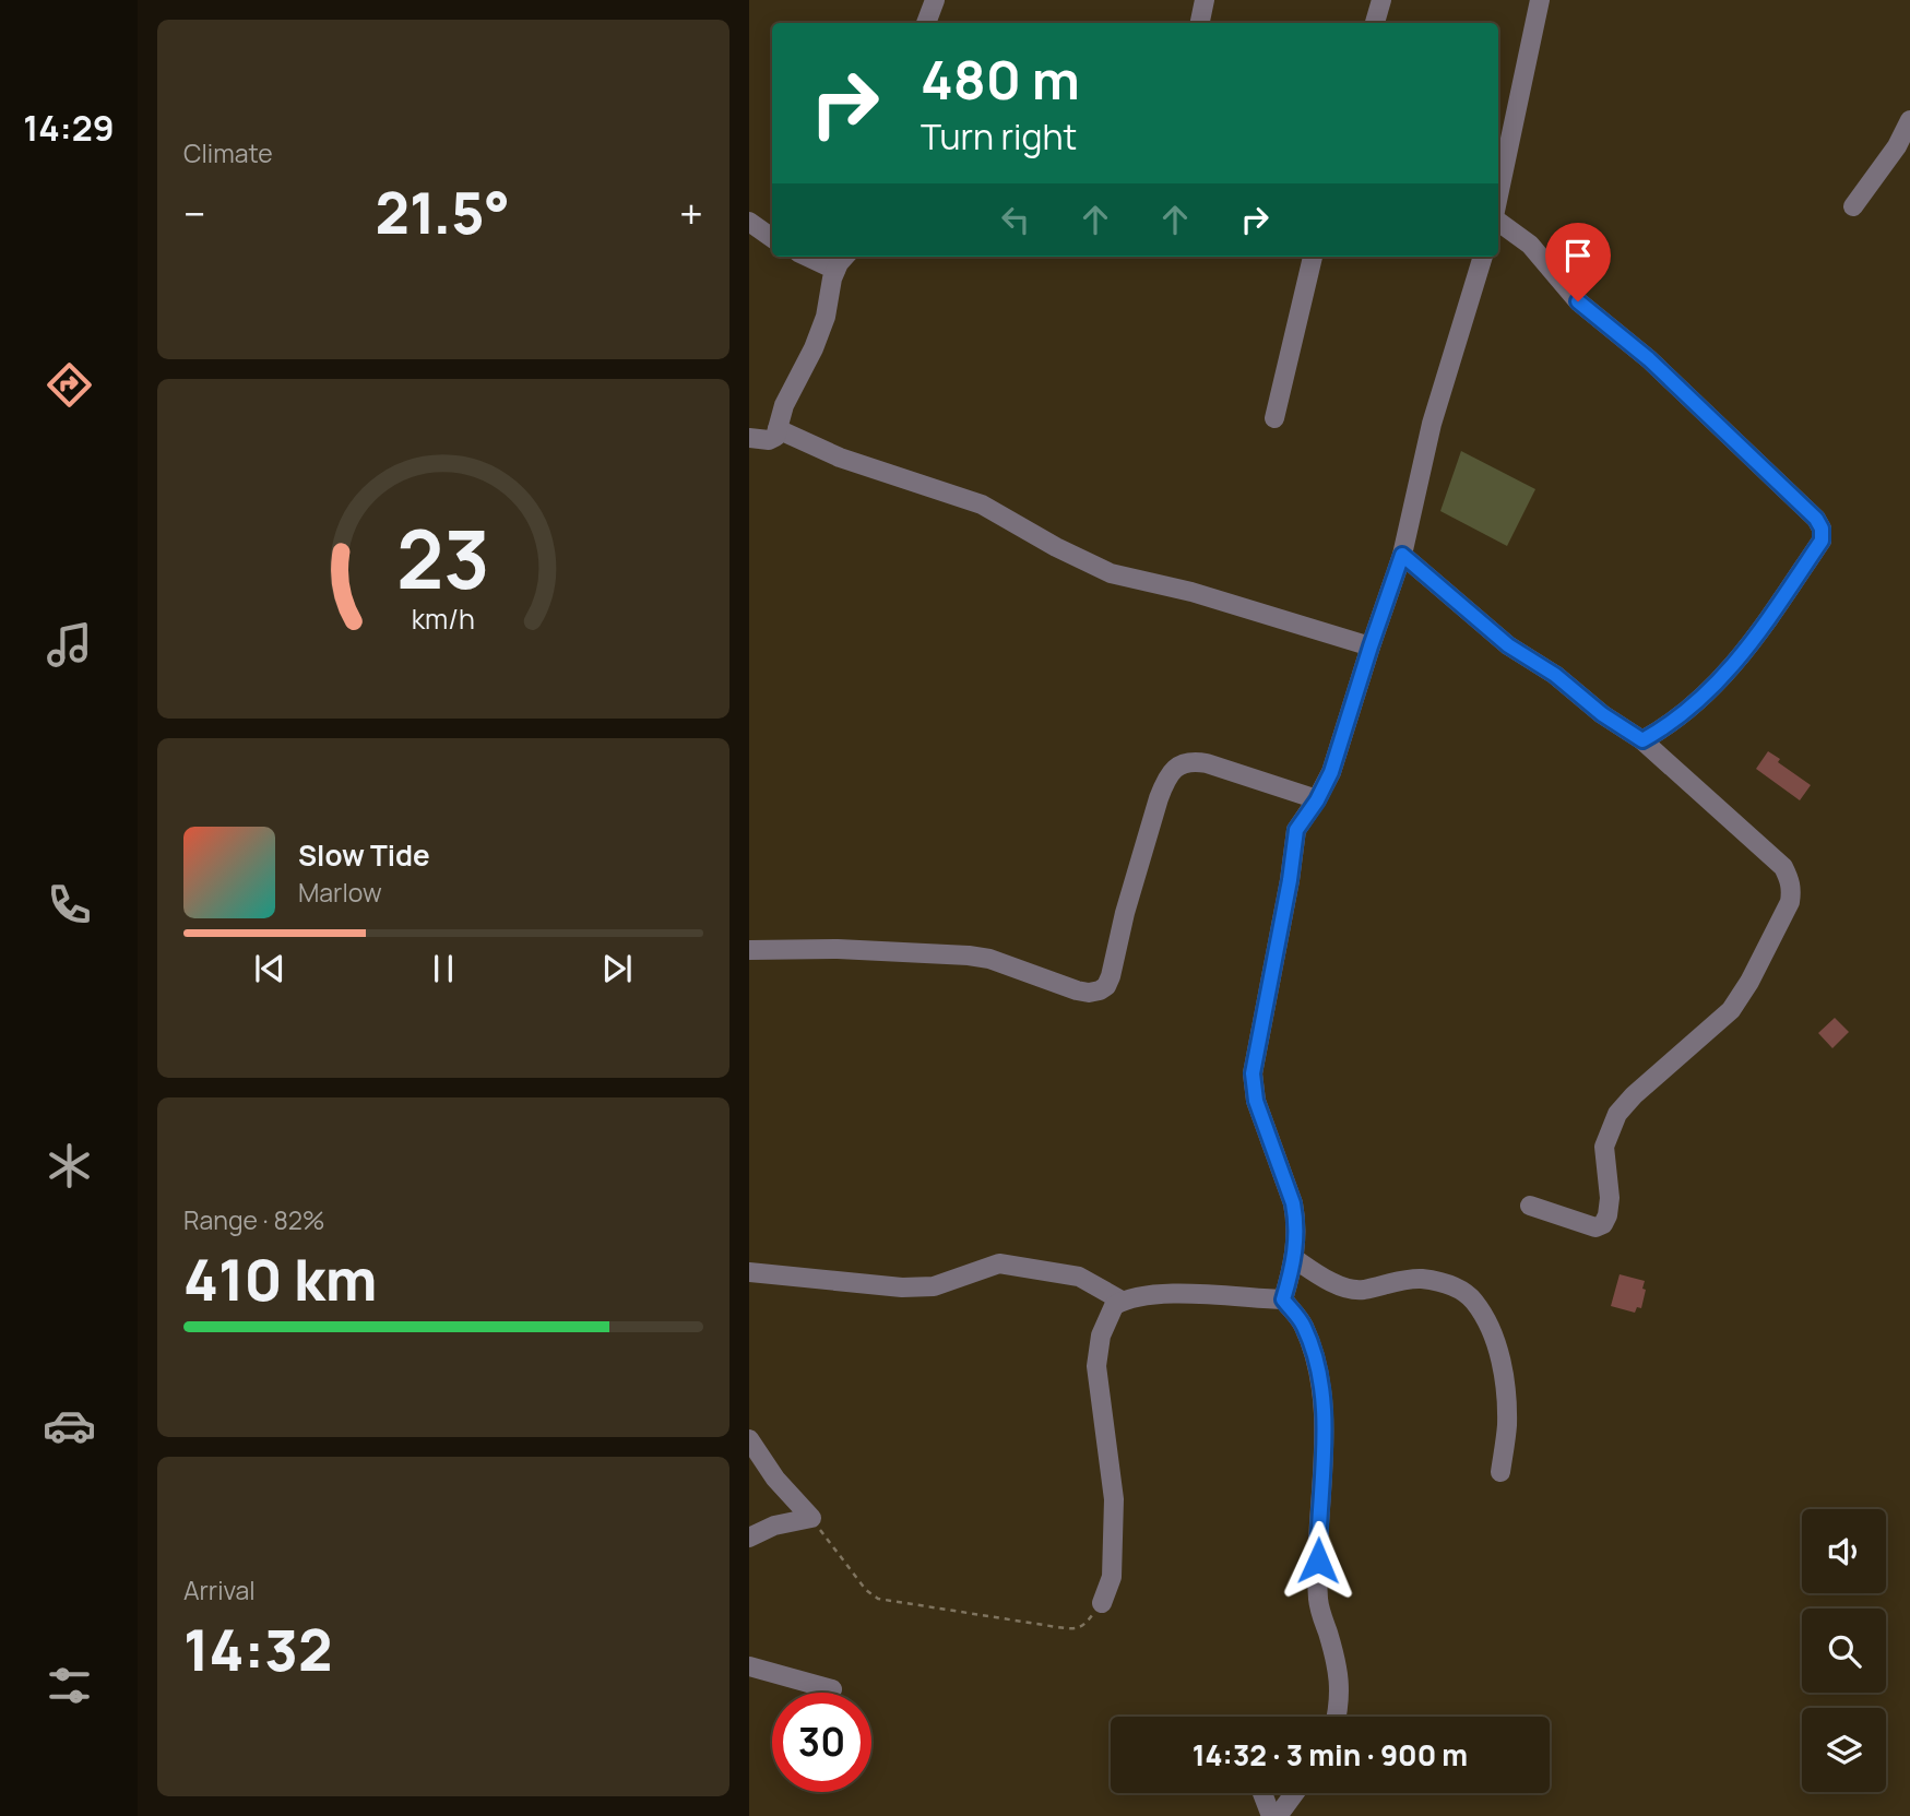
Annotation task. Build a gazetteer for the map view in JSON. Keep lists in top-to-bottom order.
{
  "page": {
    "tabs": "14:29",
    "tile": [
      "Climate",
      ["Range · 82%", "410 km"],
      ["Arrival", "14:32"]
    ],
    "turn": ["480 m", "Turn right"],
    "heat": ["−", "21.5°", "+"],
    "song": ["Slow Tide", "Marlow"],
    "limit": "30",
    "trip": "14:32 · 3 min · 900 m",
    "gauge": ["23", "km/h"]
  }
}
